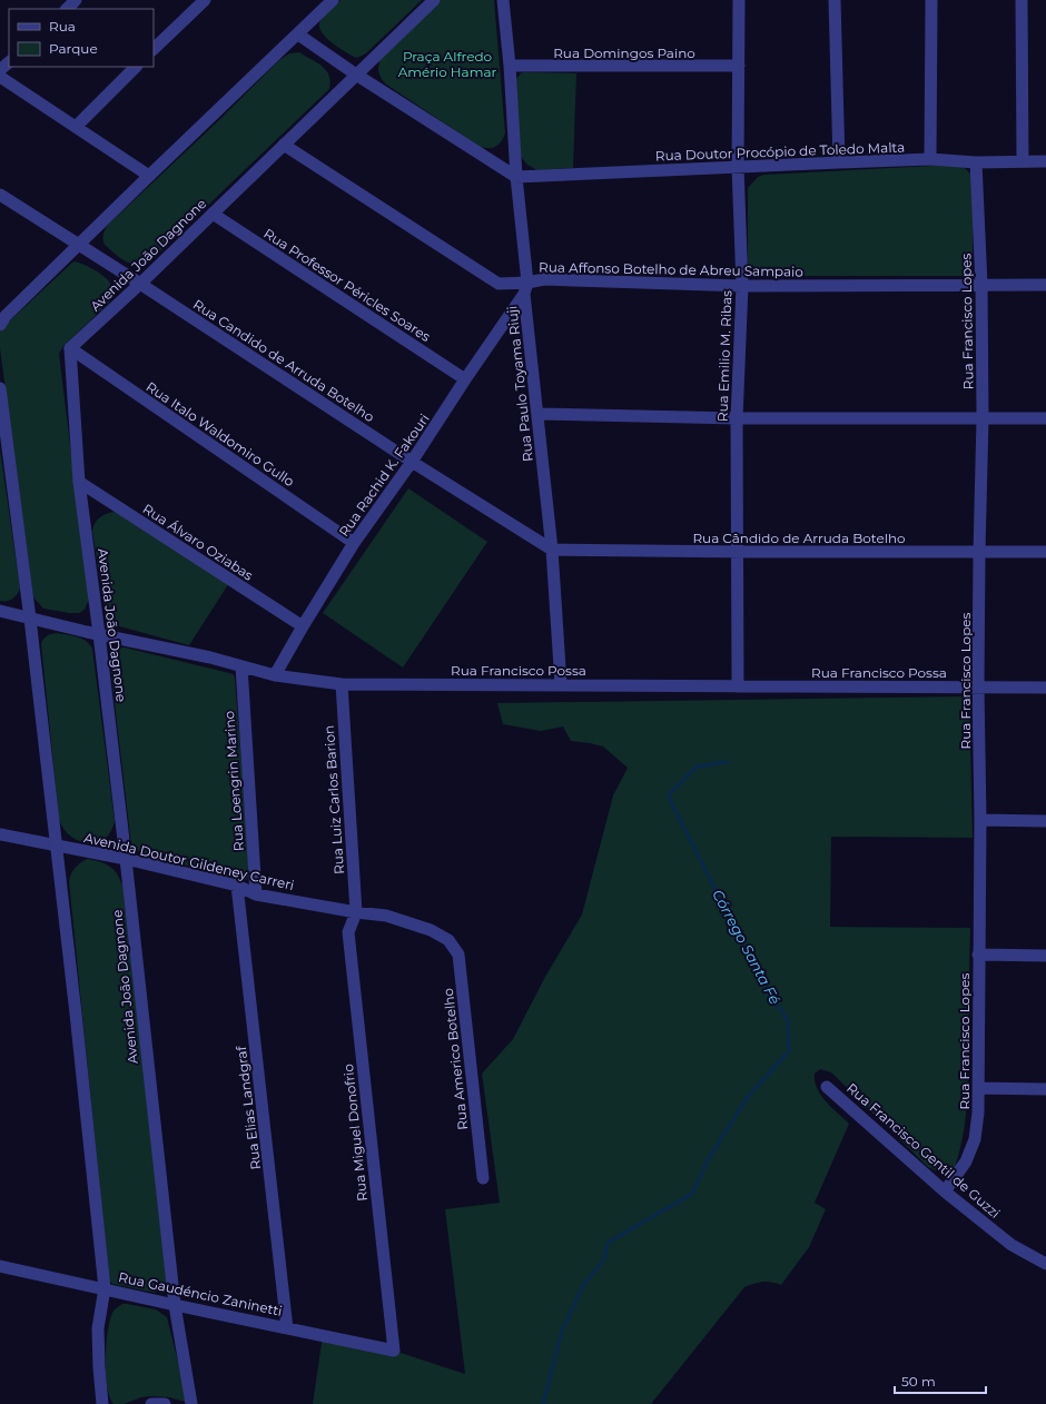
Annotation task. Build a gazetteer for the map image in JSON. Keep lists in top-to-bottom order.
{
  "streets": {
    "street": [
      "Rua Domingos Paino",
      "Rua Doutor Procópio de Toledo Malta",
      "Avenida João Dagnone",
      "Rua Affonso Botelho de Abreu Sampaio",
      "Rua Professor Péricles Soares",
      "Rua Francisco Lopes",
      "Rua Emilio M. Ribas",
      "Rua Candido de Arruda Botelho",
      "Rua Paulo Toyama Riuji",
      "Rua Italo Waldomiro Gullo",
      "Rua Rachid K. Fakouri",
      "Rua Cândido de Arruda Botelho",
      "Rua Álvaro Oziabas",
      "Rua Francisco Possa",
      "Rua Loengrin Marino",
      "Rua Luiz Carlos Barion",
      "Avenida Doutor Gildeney Carreri",
      "Rua Americo Botelho",
      "Rua Elias Landgraf",
      "Rua Miguel Donofrio",
      "Rua Francisco Gentil de Guzzi",
      "Rua Gaudéncio Zaninetti"
    ]
  },
  "crossings": [
    ["Rua Domingos Paino", "Rua Emilio M. Ribas"],
    ["Rua Domingos Paino", "Rua Paulo Toyama Riuji"],
    ["Rua Doutor Procópio de Toledo Malta", "Rua Francisco Lopes"],
    ["Rua Doutor Procópio de Toledo Malta", "Rua Emilio M. Ribas"],
    ["Rua Doutor Procópio de Toledo Malta", "Rua Paulo Toyama Riuji"],
    ["Avenida João Dagnone", "Rua Affonso Botelho de Abreu Sampaio"],
    ["Avenida João Dagnone", "Rua Professor Péricles Soares"],
    ["Avenida João Dagnone", "Rua Candido de Arruda Botelho"],
    ["Avenida João Dagnone", "Rua Italo Waldomiro Gullo"],
    ["Avenida João Dagnone", "Rua Álvaro Oziabas"],
    ["Avenida João Dagnone", "Rua Francisco Possa"],
    ["Avenida João Dagnone", "Avenida Doutor Gildeney Carreri"],
    ["Avenida João Dagnone", "Rua Gaudéncio Zaninetti"],
    ["Rua Affonso Botelho de Abreu Sampaio", "Rua Francisco Lopes"],
    ["Rua Affonso Botelho de Abreu Sampaio", "Rua Emilio M. Ribas"],
    ["Rua Affonso Botelho de Abreu Sampaio", "Rua Paulo Toyama Riuji"],
    ["Rua Affonso Botelho de Abreu Sampaio", "Rua Rachid K. Fakouri"],
    ["Rua Professor Péricles Soares", "Rua Rachid K. Fakouri"],
    ["Rua Francisco Lopes", "Rua Cândido de Arruda Botelho"],
    ["Rua Francisco Lopes", "Rua Francisco Possa"],
    ["Rua Francisco Lopes", "Rua Francisco Gentil de Guzzi"],
    ["Rua Emilio M. Ribas", "Rua Cândido de Arruda Botelho"],
    ["Rua Emilio M. Ribas", "Rua Francisco Possa"],
    ["Rua Candido de Arruda Botelho", "Rua Paulo Toyama Riuji"],
    ["Rua Candido de Arruda Botelho", "Rua Rachid K. Fakouri"],
    ["Rua Candido de Arruda Botelho", "Rua Cândido de Arruda Botelho"],
    ["Rua Paulo Toyama Riuji", "Rua Rachid K. Fakouri"],
    ["Rua Paulo Toyama Riuji", "Rua Cândido de Arruda Botelho"],
    ["Rua Paulo Toyama Riuji", "Rua Francisco Possa"],
    ["Rua Italo Waldomiro Gullo", "Rua Rachid K. Fakouri"],
    ["Rua Rachid K. Fakouri", "Rua Álvaro Oziabas"],
    ["Rua Rachid K. Fakouri", "Rua Francisco Possa"],
    ["Rua Francisco Possa", "Rua Loengrin Marino"],
    ["Rua Francisco Possa", "Rua Luiz Carlos Barion"],
    ["Rua Loengrin Marino", "Avenida Doutor Gildeney Carreri"],
    ["Rua Luiz Carlos Barion", "Avenida Doutor Gildeney Carreri"],
    ["Rua Luiz Carlos Barion", "Rua Miguel Donofrio"],
    ["Avenida Doutor Gildeney Carreri", "Rua Americo Botelho"],
    ["Avenida Doutor Gildeney Carreri", "Rua Elias Landgraf"],
    ["Avenida Doutor Gildeney Carreri", "Rua Miguel Donofrio"],
    ["Rua Elias Landgraf", "Rua Gaudéncio Zaninetti"],
    ["Rua Miguel Donofrio", "Rua Gaudéncio Zaninetti"]
  ],
  "water": ["Córrego Santa Fé"],
  "parks": ["Praça Alfredo Amério Hamar"],
  "legend": ["Rua", "Parque"],
  "scale_bar": "50 m"
}
